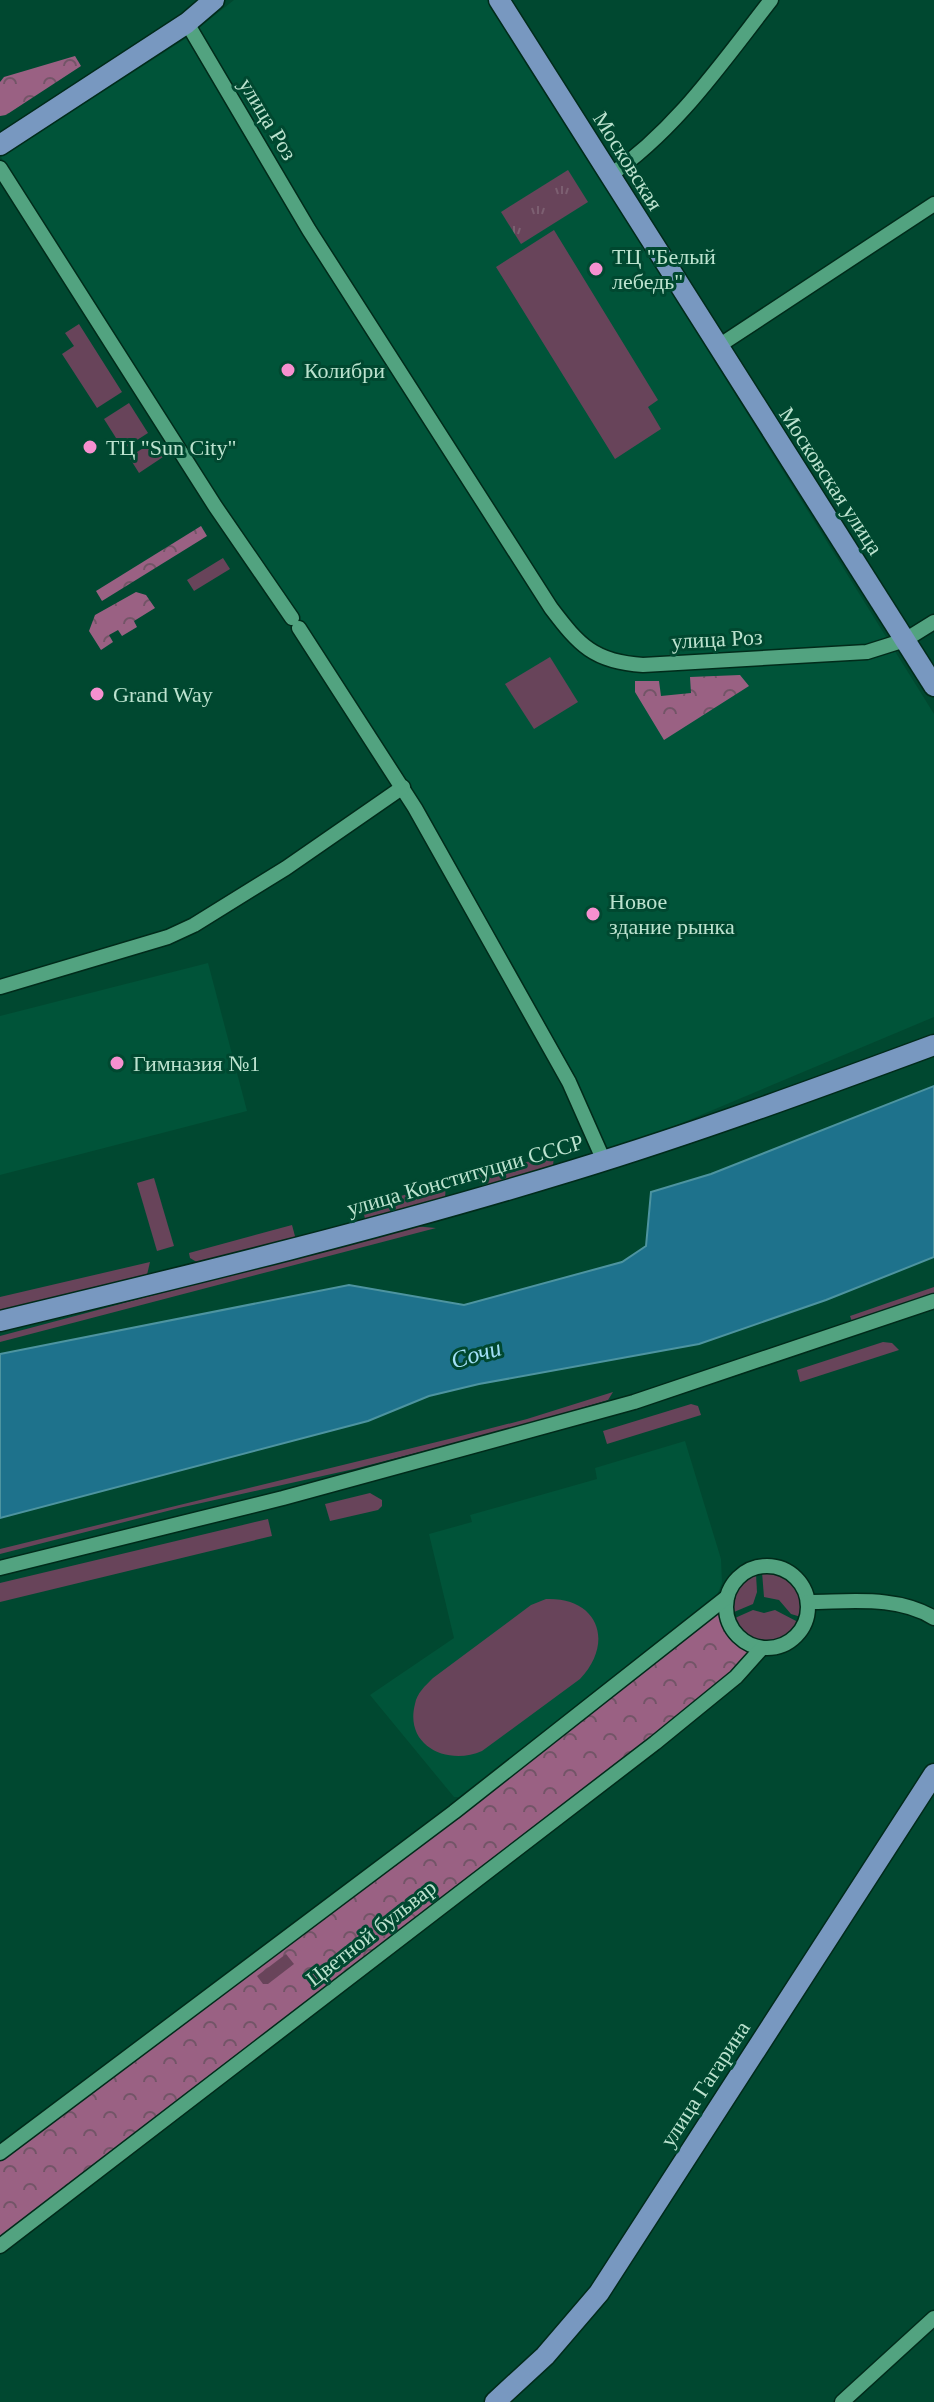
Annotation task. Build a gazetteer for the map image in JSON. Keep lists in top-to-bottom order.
{
  "streets": {
    "main road": [
      "Московская",
      "Московская улица",
      "улица Конституции СССР",
      "улица Гагарина"
    ],
    "street": ["улица Роз", "Цветной бульвар"]
  },
  "crossings": [
    ["улица Роз", "Московская улица"],
    ["Московская", "Московская улица"]
  ],
  "water": ["Сочи"],
  "places": [
    "ТЦ \"Белый лебедь\"",
    "Колибри",
    "ТЦ \"Sun City\"",
    "Grand Way",
    "Новое здание рынка",
    "Гимназия №1"
  ]
}
